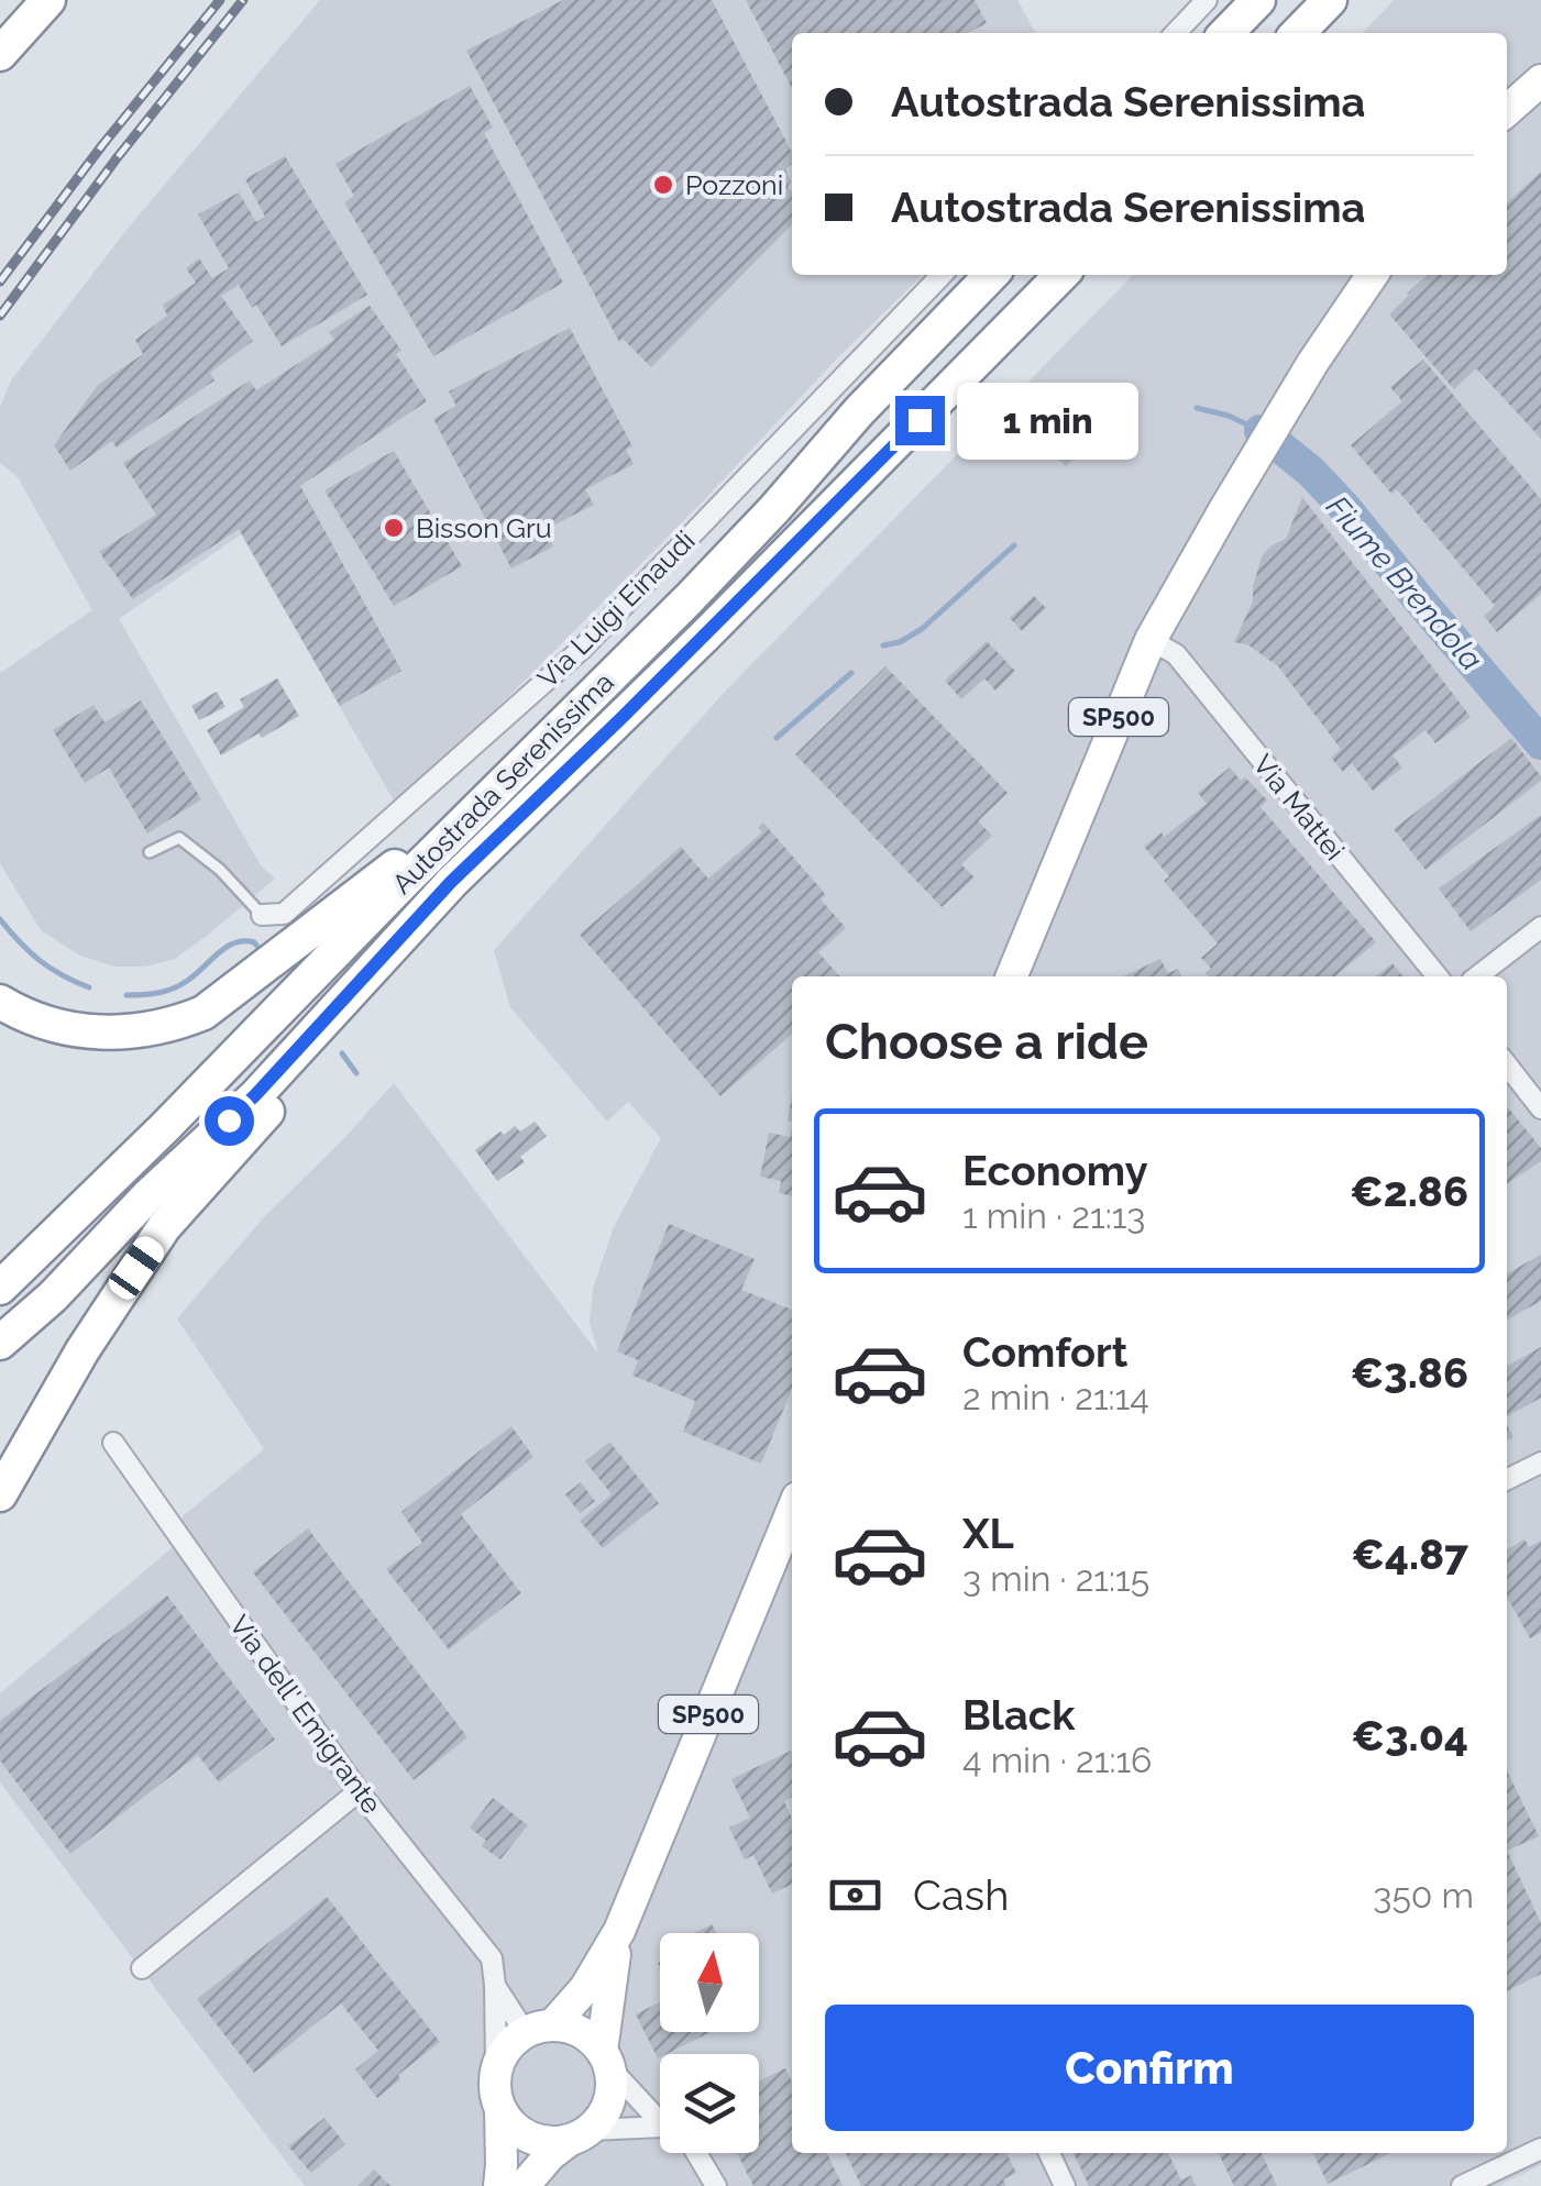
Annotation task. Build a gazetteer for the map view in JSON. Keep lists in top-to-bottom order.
{
  "streets": {
    "highway": ["Autostrada Serenissima"],
    "main road": ["SP500"],
    "street": ["Via Luigi Einaudi", "Via Mattei", "Via dell' Emigrante"]
  },
  "crossings": [
    ["SP500", "Via Mattei"],
    ["SP500", "Via dell' Emigrante"]
  ],
  "water": ["Fiume Brendola"],
  "places": ["Pozzoni", "Bisson Gru"],
  "north": "top",
  "page": {
    "banner": ["Autostrada Serenissima", "Autostrada Serenissima"],
    "bubble": "1 min",
    "heading": "Choose a ride",
    "list": [
      {
        "name": "Economy",
        "note": "1 min · 21:13",
        "value": "€2.86"
      },
      {
        "name": "Comfort",
        "note": "2 min · 21:14",
        "value": "€3.86"
      },
      {
        "name": "XL",
        "note": "3 min · 21:15",
        "value": "€4.87"
      },
      {
        "name": "Black",
        "note": "4 min · 21:16",
        "value": "€3.04"
      }
    ],
    "pay": ["Cash", "350 m"],
    "buttons": "Confirm"
  }
}
